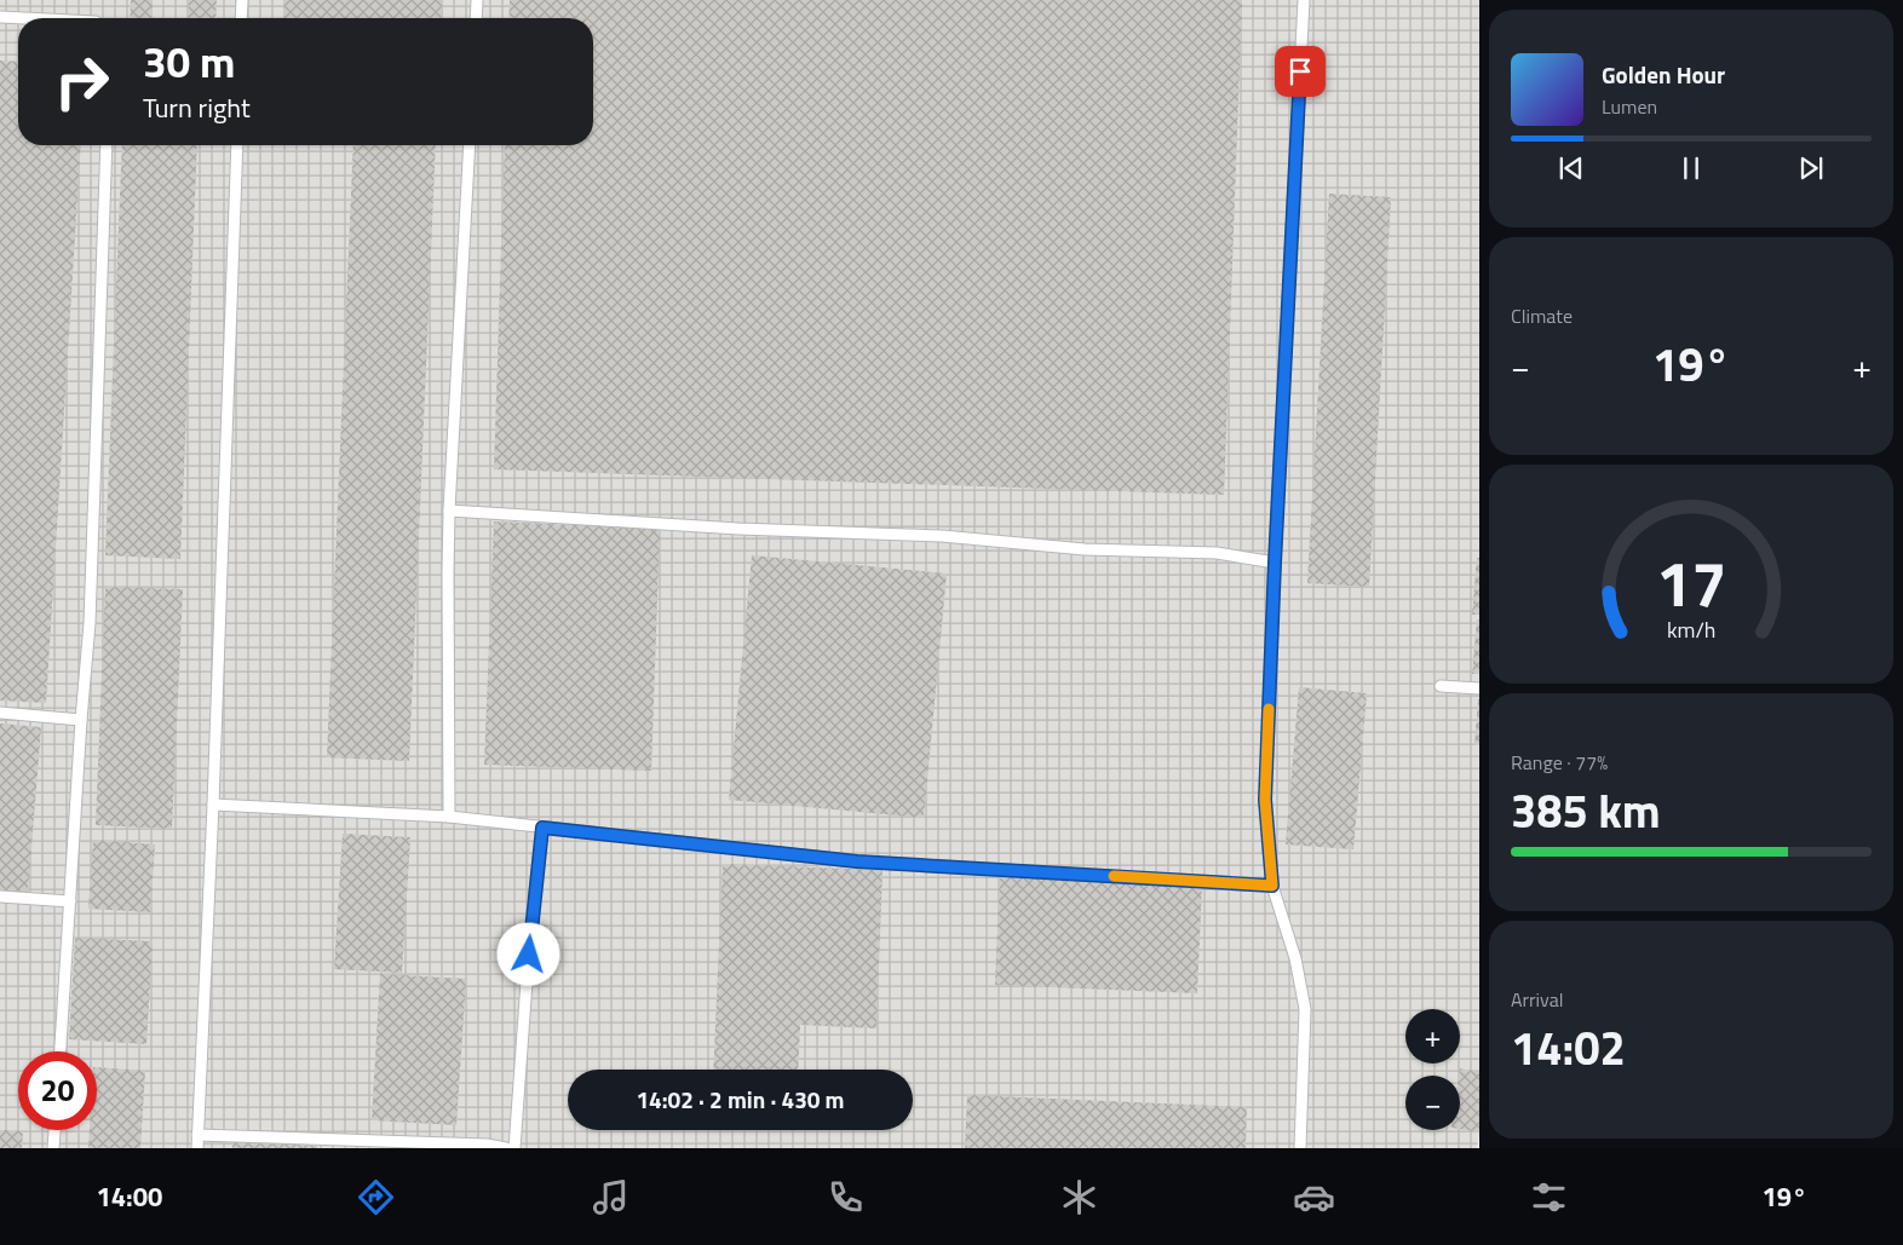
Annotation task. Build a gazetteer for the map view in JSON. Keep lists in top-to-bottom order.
{
  "page": {
    "turn": ["30 m", "Turn right"],
    "song": ["Golden Hour", "Lumen"],
    "tile": [
      "Climate",
      ["Range · 77%", "385 km"],
      ["Arrival", "14:02"]
    ],
    "heat": ["−", "19°", "+"],
    "map_buttons": ["+", "−"],
    "limit": "20",
    "trip": "14:02 · 2 min · 430 m",
    "tabs": ["14:00", "19°"],
    "gauge": ["17", "km/h"]
  }
}
